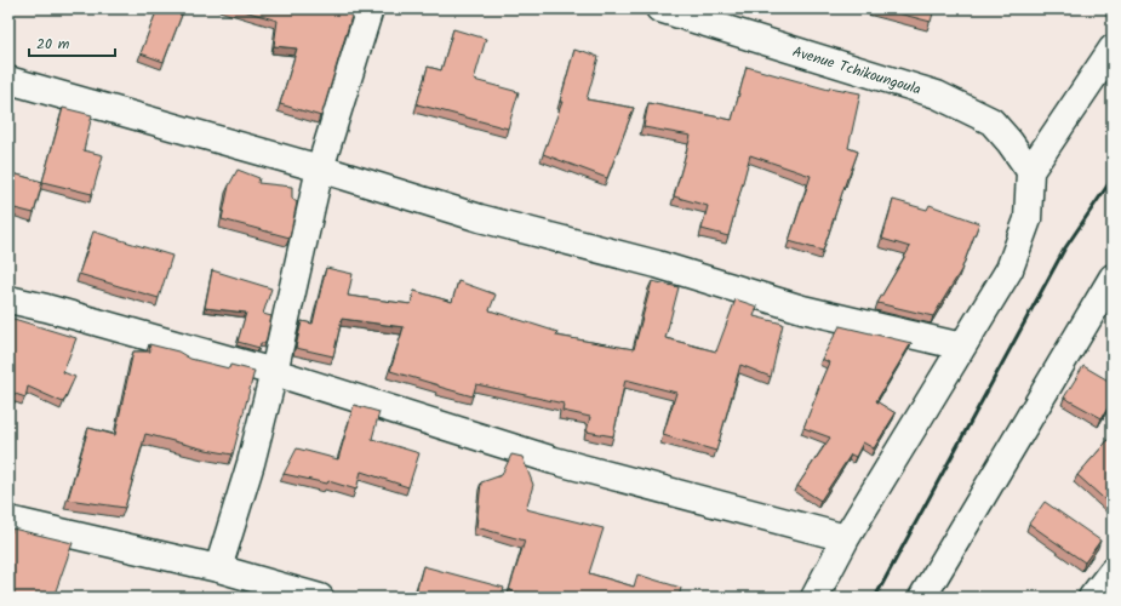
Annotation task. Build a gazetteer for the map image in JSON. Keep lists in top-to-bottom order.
{
  "streets": {
    "street": ["Avenue Tchikoungoula"]
  },
  "scale_bar": "20 m"
}
